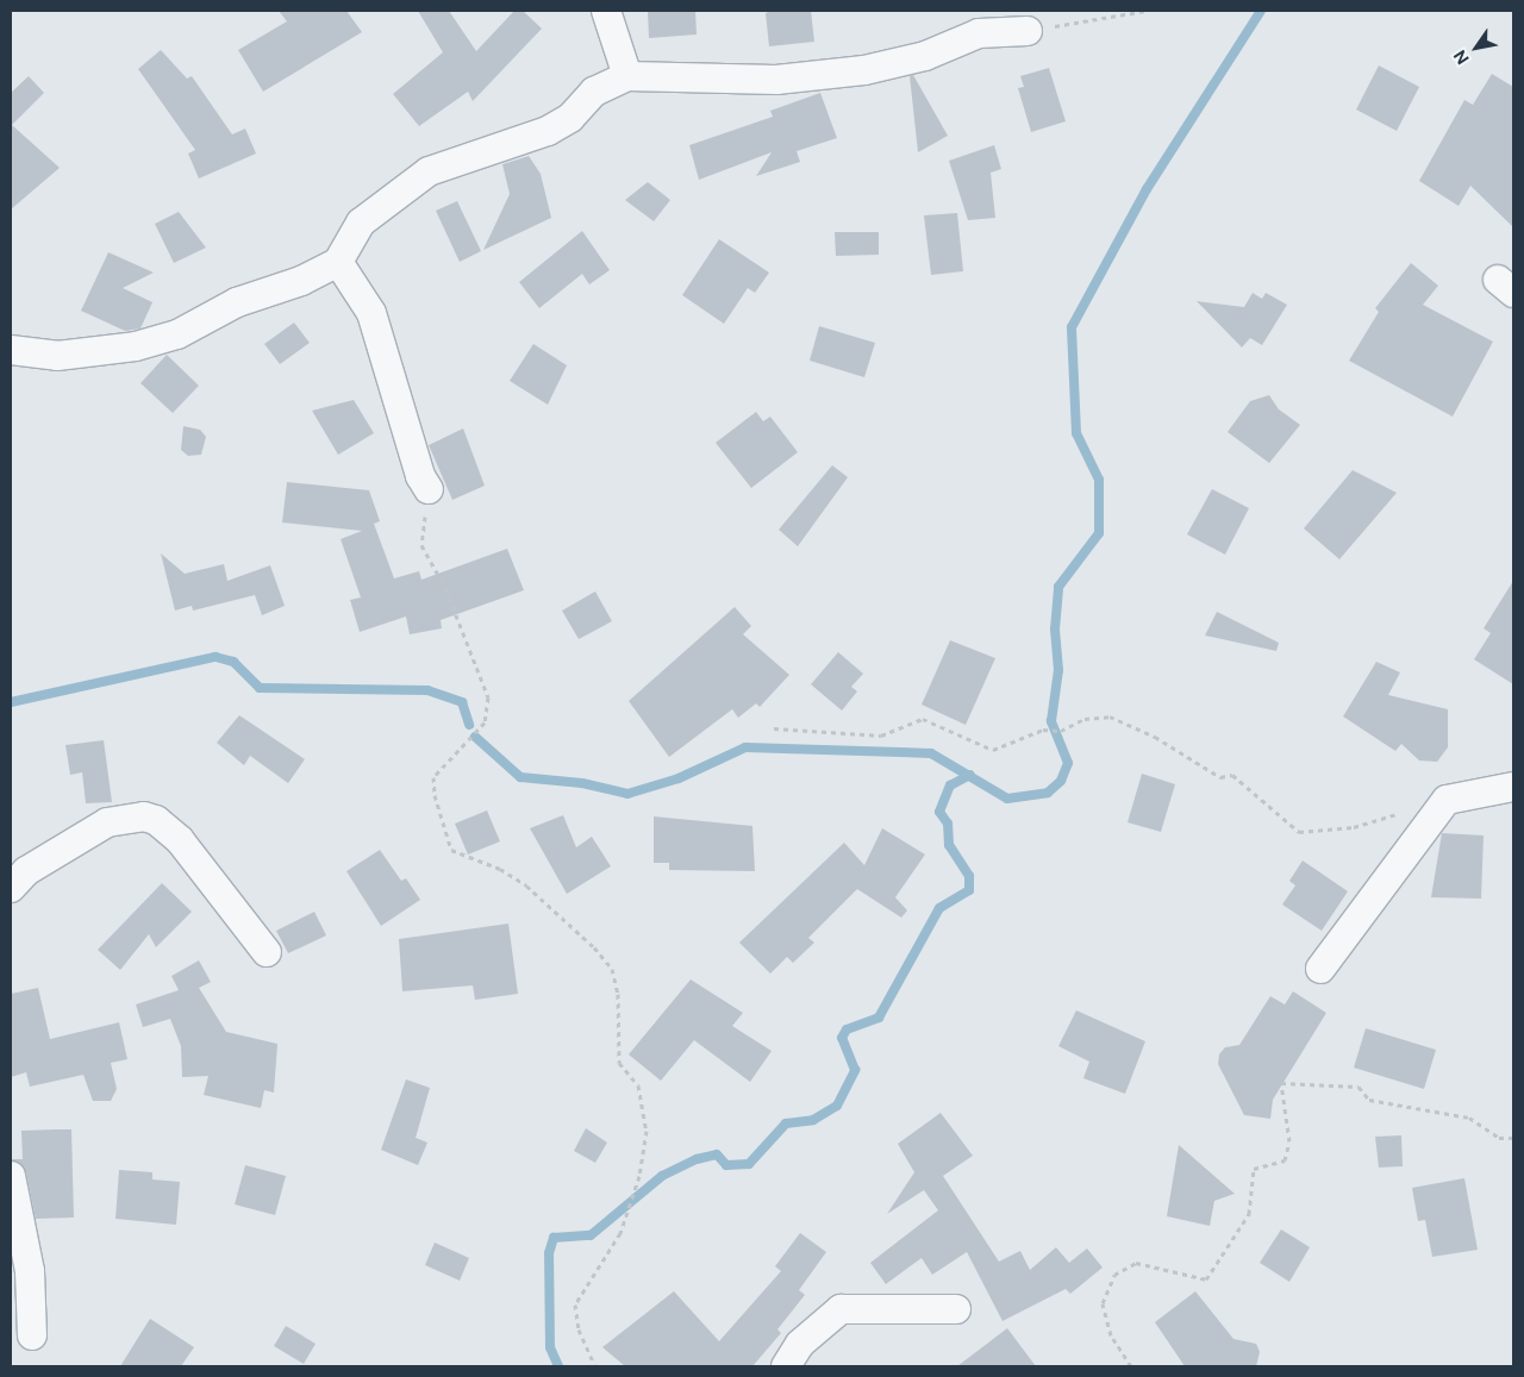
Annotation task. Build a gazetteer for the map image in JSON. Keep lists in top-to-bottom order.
{
  "north": "bottom left"
}
